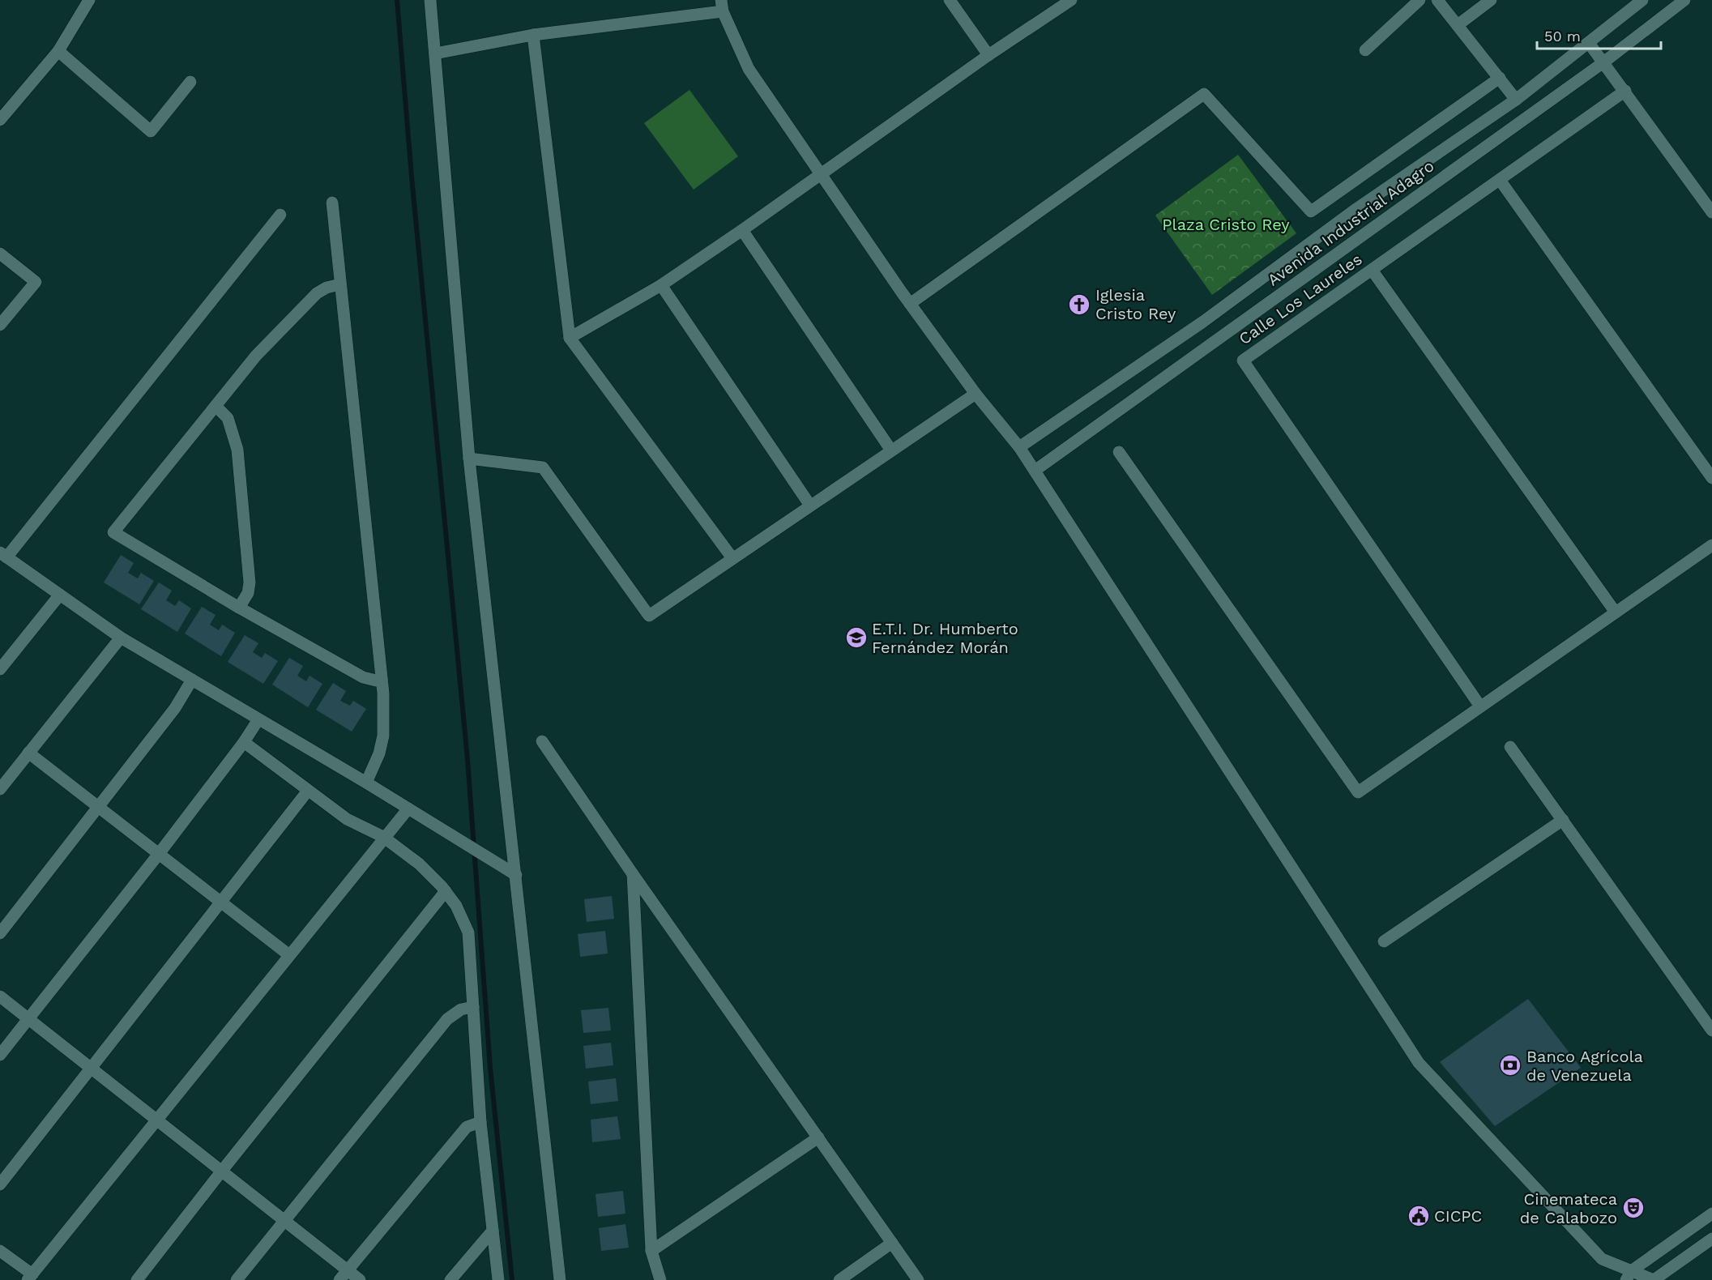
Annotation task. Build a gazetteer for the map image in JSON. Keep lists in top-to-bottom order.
{
  "streets": {
    "street": ["Avenida Industrial Adagro", "Calle Los Laureles"]
  },
  "parks": ["Plaza Cristo Rey"],
  "places": {
    "church": ["Iglesia Cristo Rey"],
    "school or university": ["E.T.I. Dr. Humberto Fernández Morán"],
    "bank": ["Banco Agrícola de Venezuela"],
    "theatre": ["Cinemateca de Calabozo"],
    "public building": ["CICPC"]
  },
  "scale_bar": "50 m"
}
